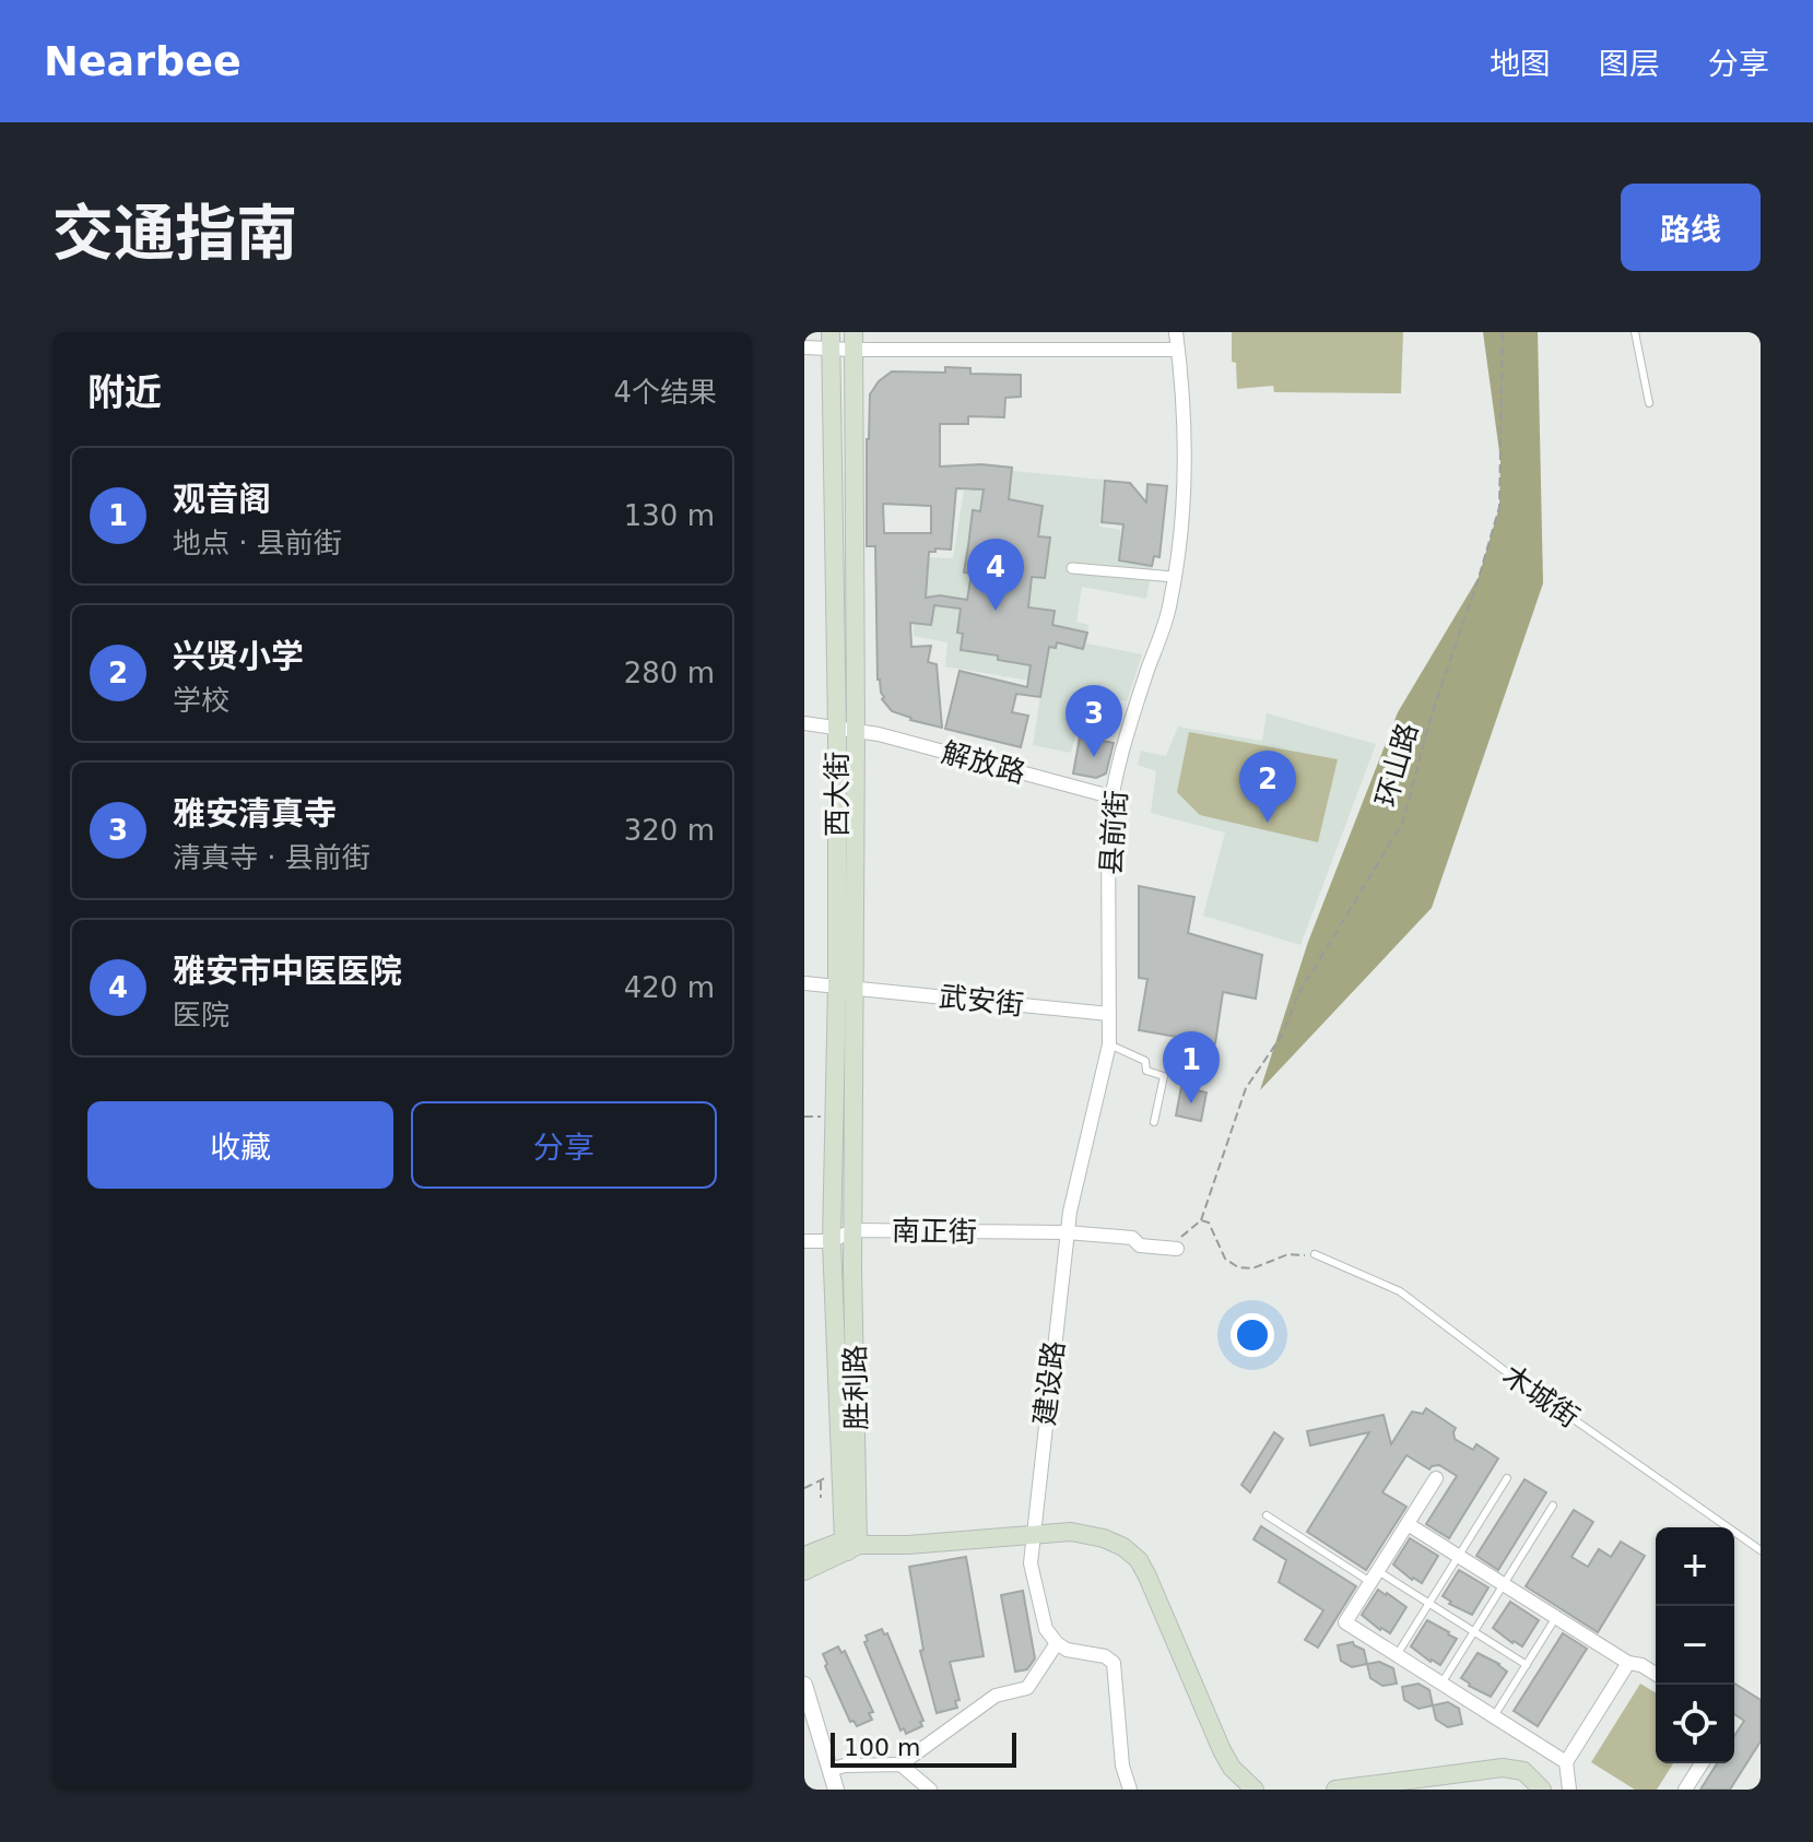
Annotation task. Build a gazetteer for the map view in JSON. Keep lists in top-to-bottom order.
{
  "streets": {
    "main road": ["西大街", "胜利路"],
    "street": [
      "解放路",
      "县前街",
      "武安街",
      "南正街",
      "建设路"
    ],
    "lane": ["木城街"],
    "path": ["环山路"]
  },
  "crossings": [
    ["解放路", "西大街"],
    ["解放路", "县前街"],
    ["西大街", "武安街"],
    ["西大街", "南正街"],
    ["西大街", "胜利路"],
    ["县前街", "武安街"],
    ["县前街", "南正街"],
    ["县前街", "建设路"],
    ["南正街", "建设路"],
    ["南正街", "胜利路"]
  ],
  "scale_bar": "100 m",
  "page": {
    "header": "Nearbee",
    "nav": ["地图", "图层", "分享"],
    "title": "交通指南",
    "buttons": [
      "路线",
      ["收藏", "分享"]
    ],
    "heading": ["附近", "4个结果"],
    "list": [
      {
        "mark": "1",
        "name": "观音阁",
        "note": "地点 · 县前街",
        "value": "130 m"
      },
      {
        "mark": "2",
        "name": "兴贤小学",
        "note": "学校",
        "value": "280 m"
      },
      {
        "mark": "3",
        "name": "雅安清真寺",
        "note": "清真寺 · 县前街",
        "value": "320 m"
      },
      {
        "mark": "4",
        "name": "雅安市中医医院",
        "note": "医院",
        "value": "420 m"
      }
    ],
    "pins": [
      "4",
      "3",
      "2",
      "1"
    ],
    "map_buttons": ["+", "−"],
    "scale": "100 m"
  }
}
